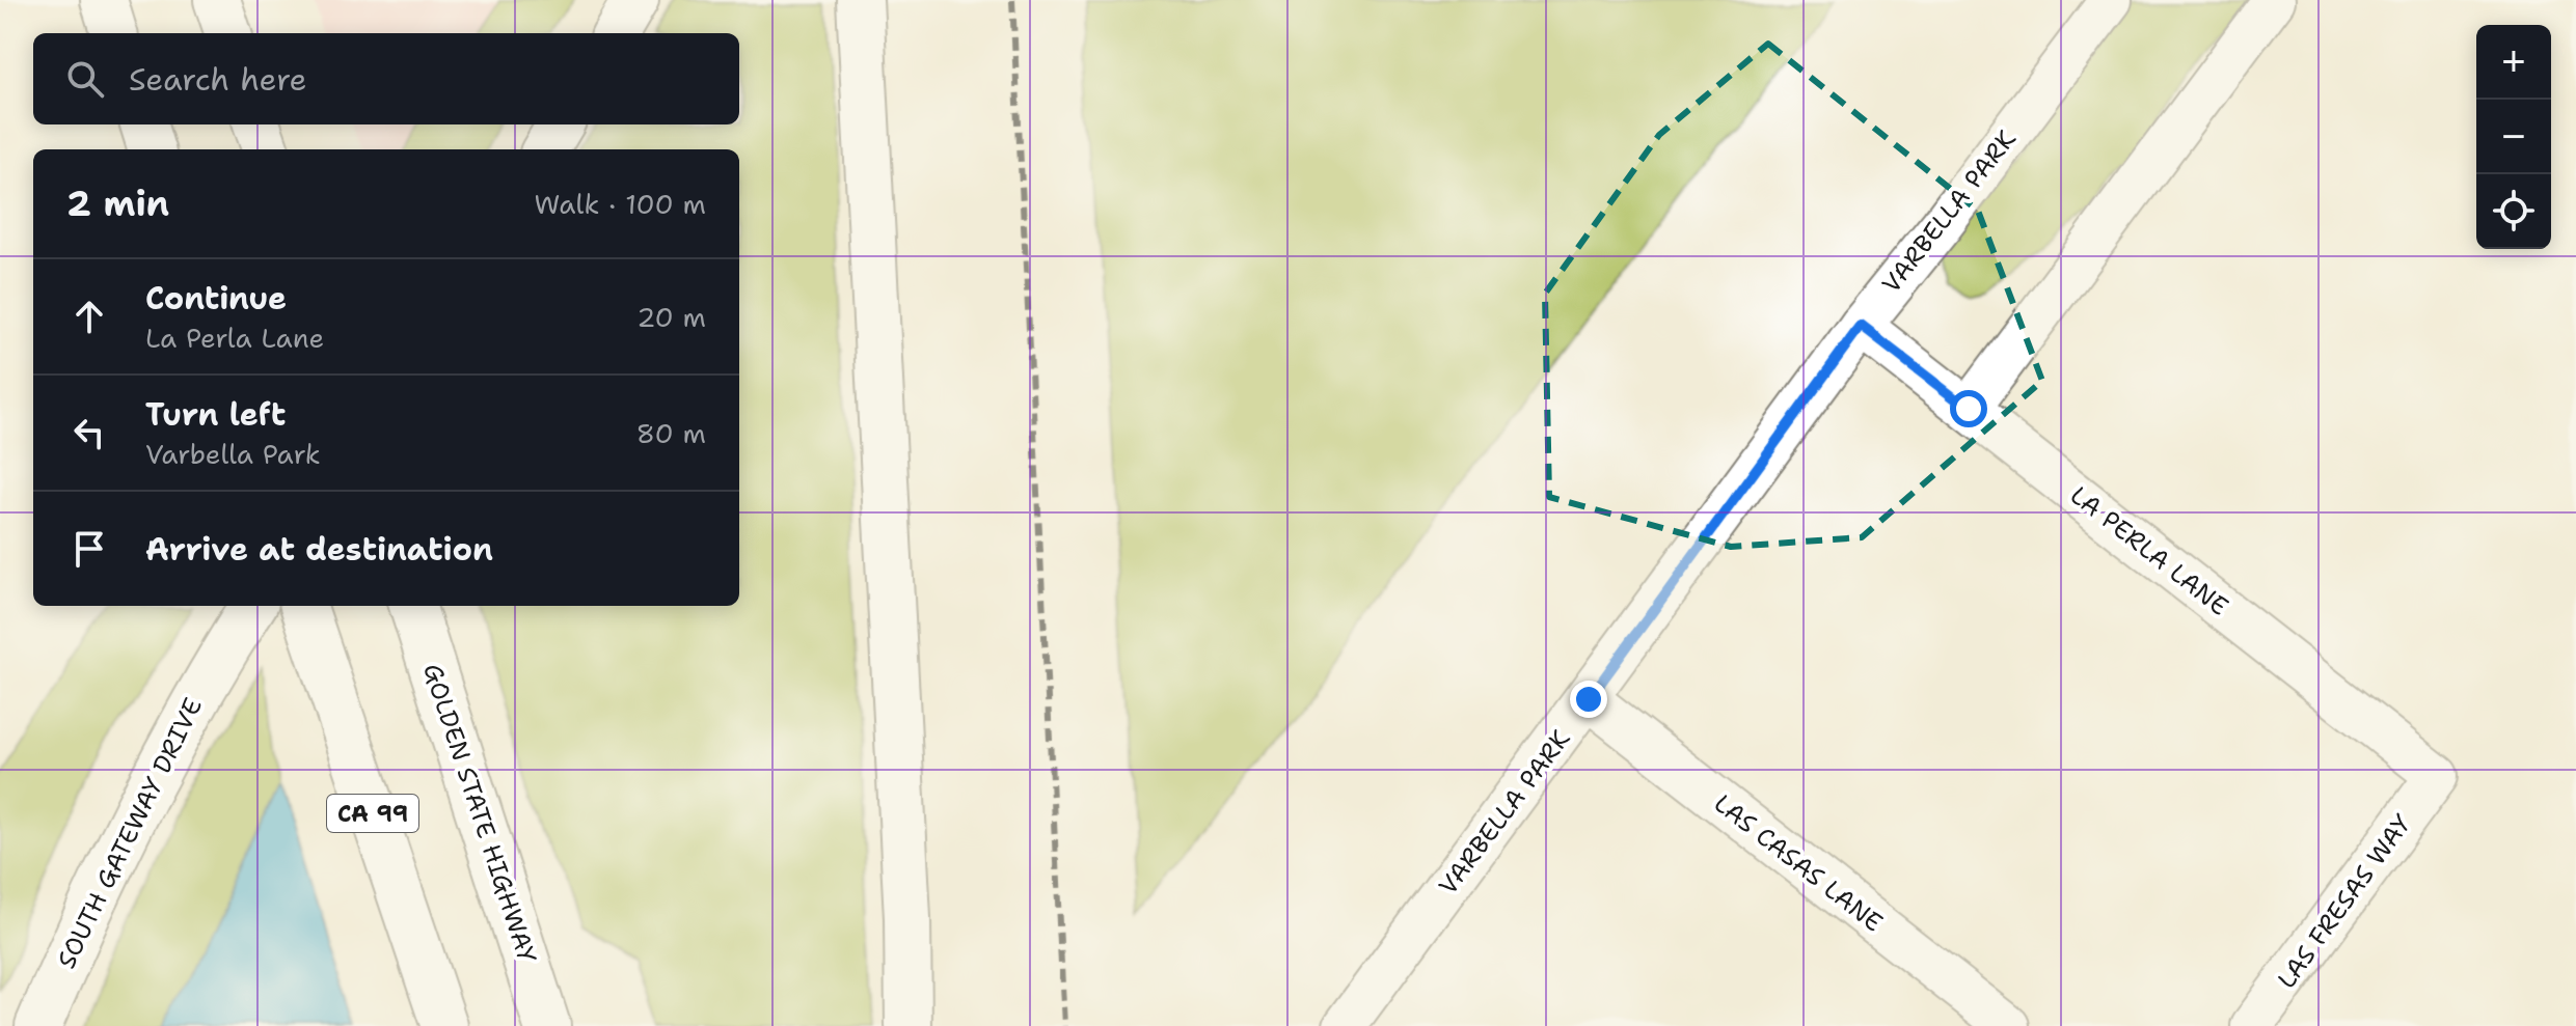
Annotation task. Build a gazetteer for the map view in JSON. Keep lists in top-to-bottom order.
{
  "streets": {
    "main road": ["CA 99", "GOLDEN STATE HIGHWAY", "SOUTH GATEWAY DRIVE"],
    "street": [
      "VARBELLA PARK",
      "LA PERLA LANE",
      "LAS CASAS LANE",
      "LAS FRESAS WAY"
    ]
  },
  "crossings": [
    ["VARBELLA PARK", "LA PERLA LANE"],
    ["VARBELLA PARK", "LAS CASAS LANE"],
    ["LA PERLA LANE", "LAS FRESAS WAY"]
  ],
  "page": {
    "map_buttons": ["+", "−"],
    "search": "Search here",
    "heading": ["2 min", "Walk · 100 m"],
    "list": [
      ["Continue", "La Perla Lane", "20 m"],
      ["Turn left", "Varbella Park", "80 m"],
      "Arrive at destination"
    ]
  }
}
